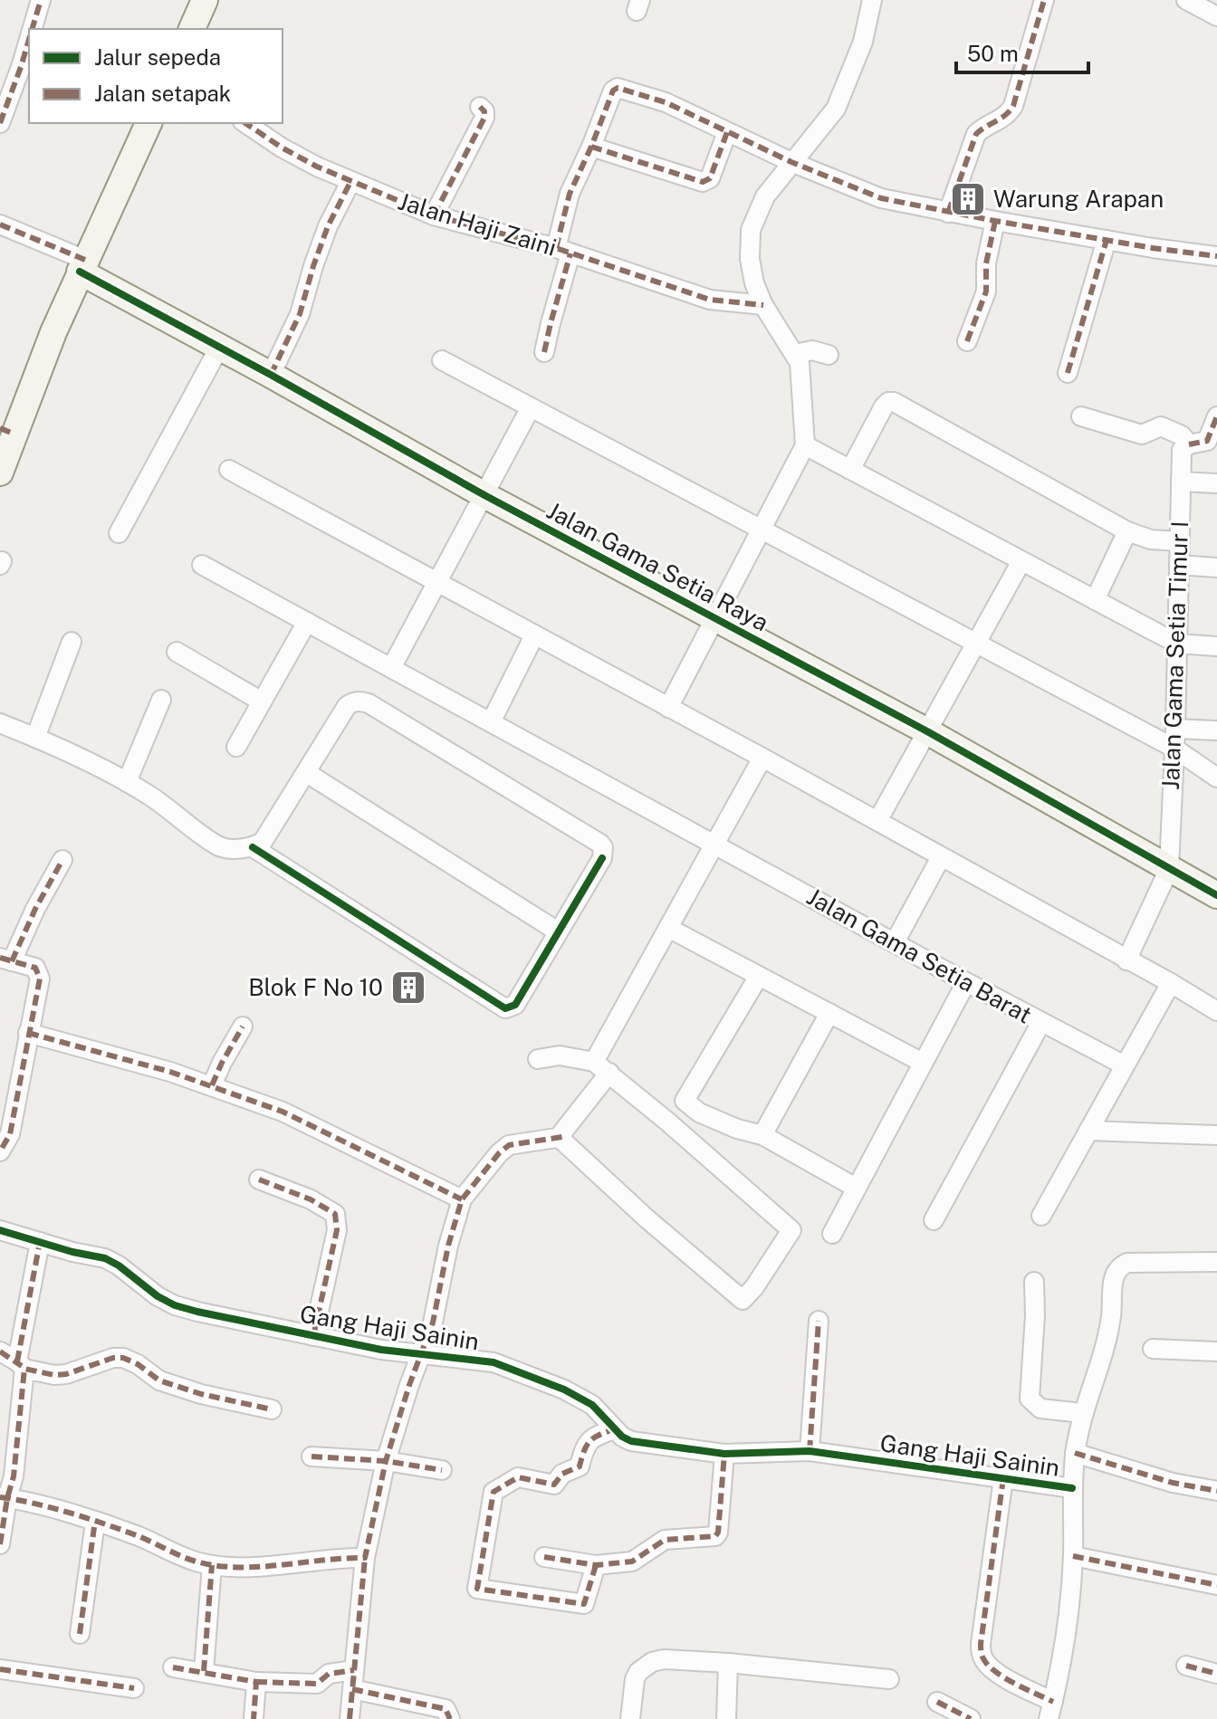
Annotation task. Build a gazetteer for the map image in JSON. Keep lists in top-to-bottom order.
{
  "streets": {
    "street": [
      "Jalan Haji Zaini",
      "Jalan Gama Setia Raya",
      "Jalan Gama Setia Timur I",
      "Jalan Gama Setia Barat",
      "Gang Haji Sainin"
    ]
  },
  "crossings": [
    ["Jalan Gama Setia Raya", "Jalan Gama Setia Timur I"]
  ],
  "places": {
    "building": ["Warung Arapan", "Blok F No 10"]
  },
  "legend": ["Jalur sepeda", "Jalan setapak"],
  "scale_bar": "50 m"
}
